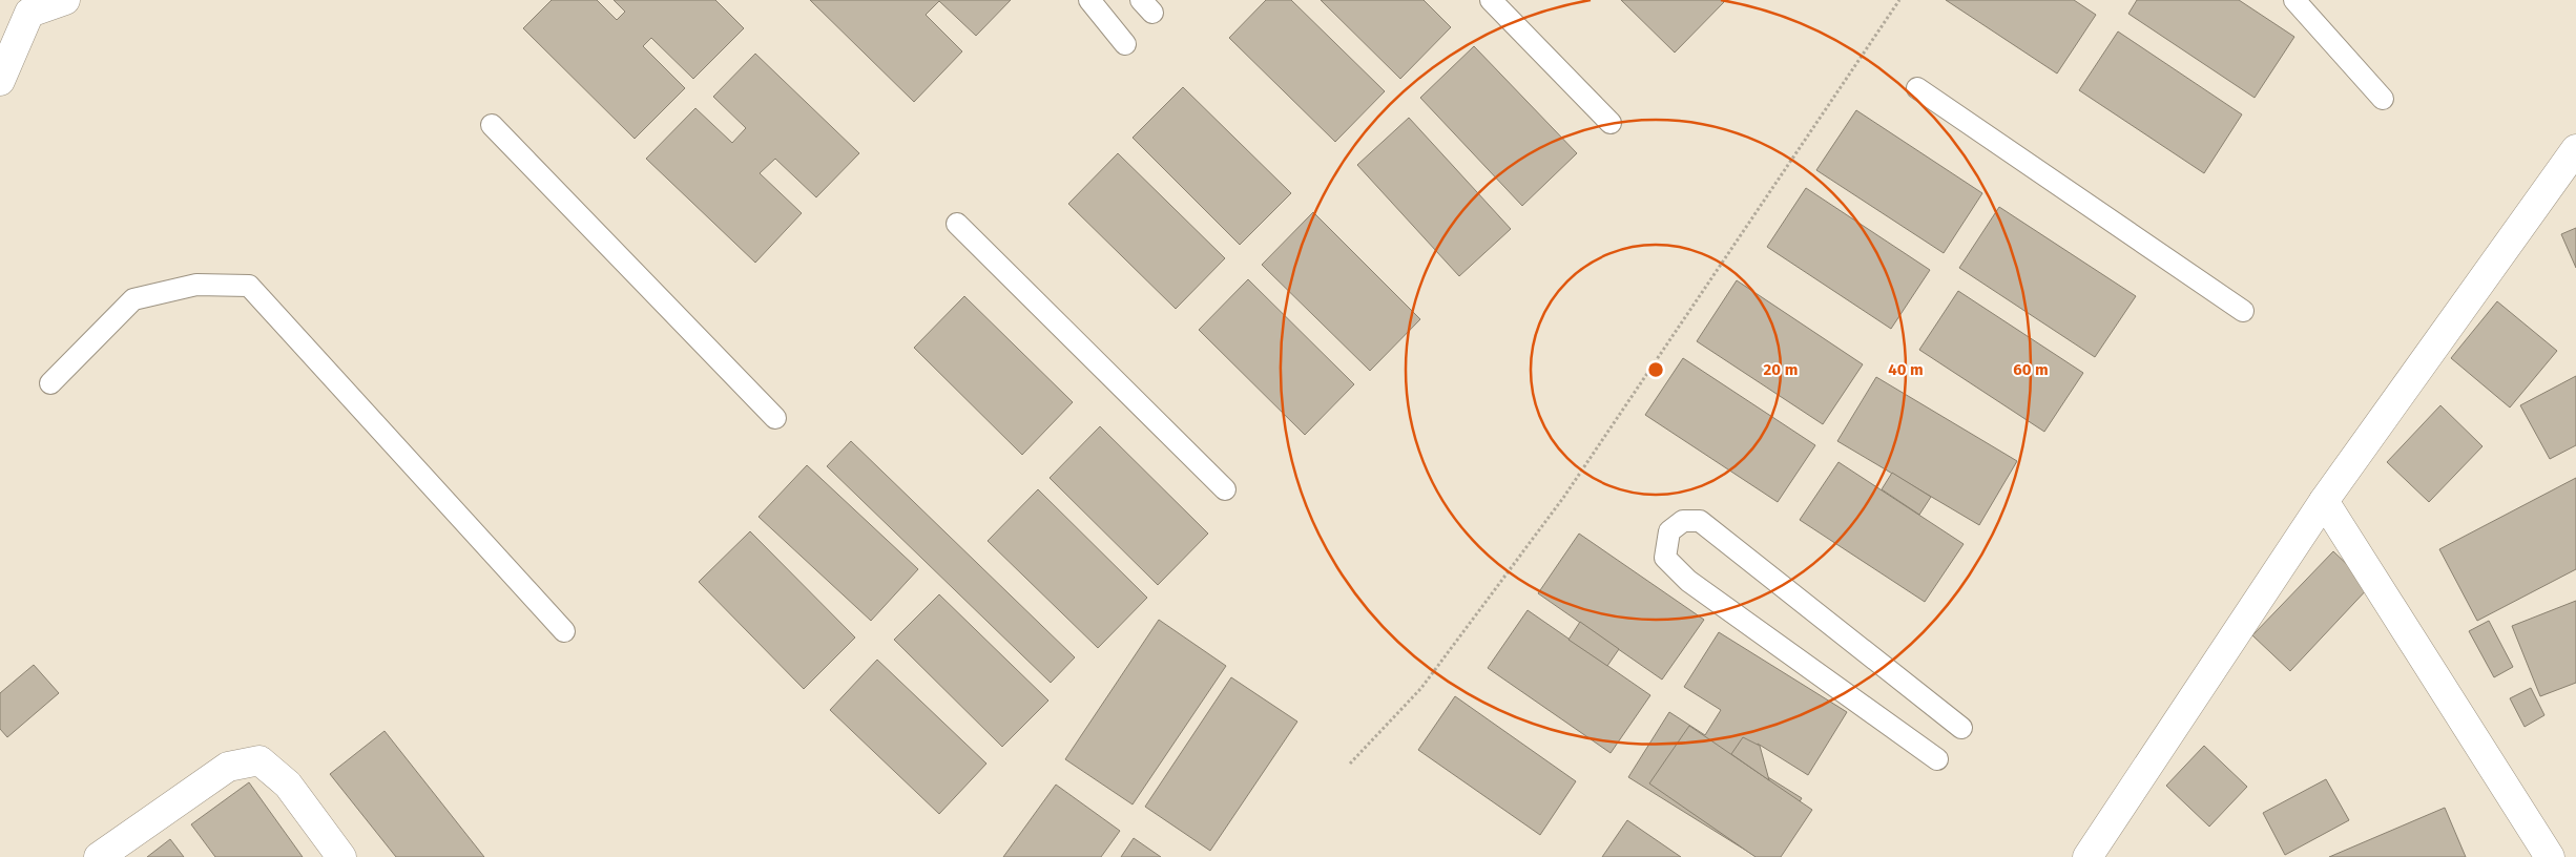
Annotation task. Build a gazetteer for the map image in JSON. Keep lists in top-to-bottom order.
{
  "rings": ["20 m", "40 m", "60 m"]
}
